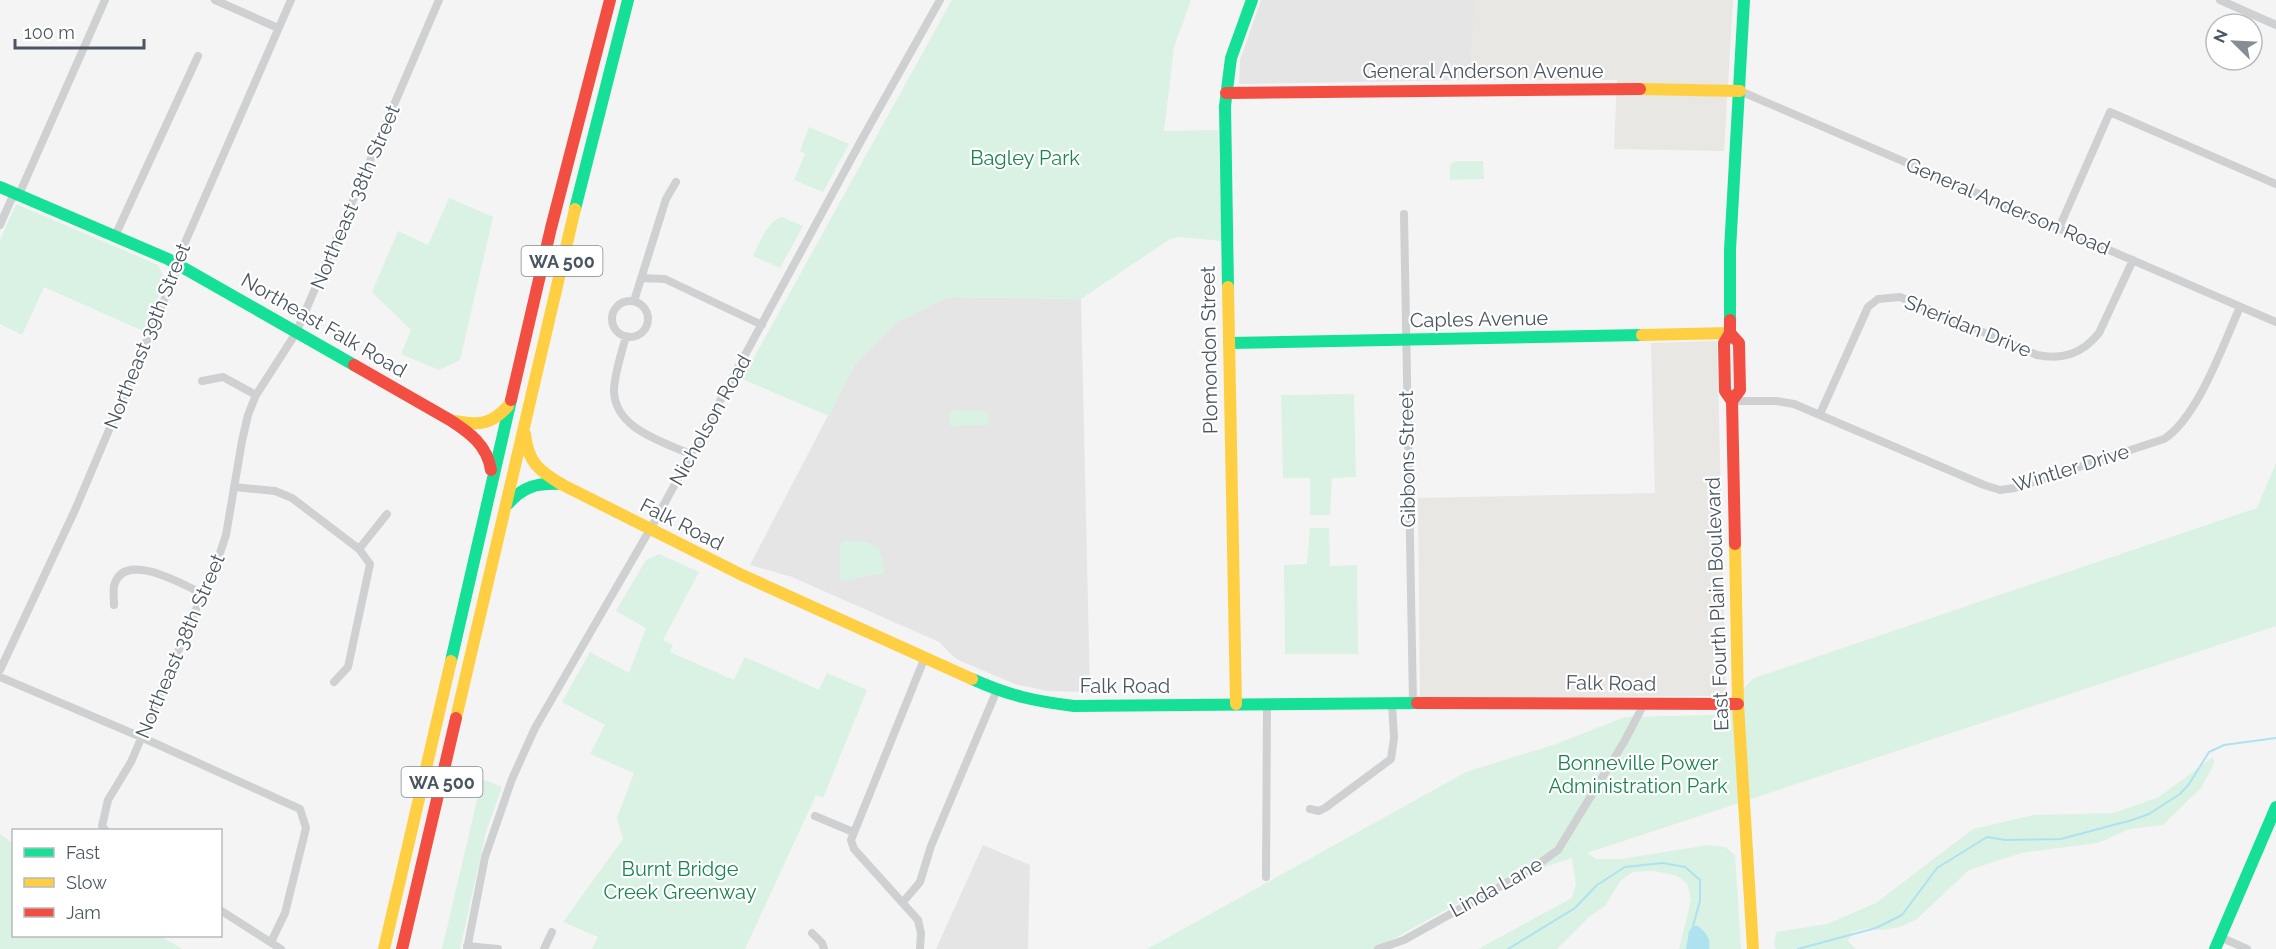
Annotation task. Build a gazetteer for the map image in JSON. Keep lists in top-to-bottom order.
{
  "streets": {
    "main road": [
      "General Anderson Avenue",
      "WA 500",
      "Caples Avenue",
      "Northeast Falk Road",
      "Plomondon Street",
      "Falk Road",
      "East Fourth Plain Boulevard"
    ],
    "street": [
      "Northeast 38th Street",
      "General Anderson Road",
      "Sheridan Drive",
      "Northeast 39th Street",
      "Nicholson Road",
      "Gibbons Street",
      "Wintler Drive",
      "Linda Lane"
    ]
  },
  "crossings": [
    ["General Anderson Avenue", "General Anderson Road"],
    ["General Anderson Avenue", "Plomondon Street"],
    ["General Anderson Avenue", "East Fourth Plain Boulevard"],
    ["Northeast 38th Street", "Northeast Falk Road"],
    ["General Anderson Road", "Sheridan Drive"],
    ["General Anderson Road", "Wintler Drive"],
    ["General Anderson Road", "East Fourth Plain Boulevard"],
    ["WA 500", "Northeast Falk Road"],
    ["WA 500", "Falk Road"],
    ["Caples Avenue", "Plomondon Street"],
    ["Caples Avenue", "Gibbons Street"],
    ["Caples Avenue", "East Fourth Plain Boulevard"],
    ["Northeast Falk Road", "Northeast 39th Street"],
    ["Sheridan Drive", "Wintler Drive"],
    ["Plomondon Street", "Falk Road"],
    ["Nicholson Road", "Falk Road"],
    ["Gibbons Street", "Falk Road"],
    ["Wintler Drive", "East Fourth Plain Boulevard"],
    ["Falk Road", "East Fourth Plain Boulevard"],
    ["Falk Road", "Linda Lane"]
  ],
  "parks": ["Bagley Park", "Bonneville Power Administration Park", "Burnt Bridge Creek Greenway"],
  "legend": ["Fast", "Slow", "Jam"],
  "scale_bar": "100 m",
  "north": "top left"
}
